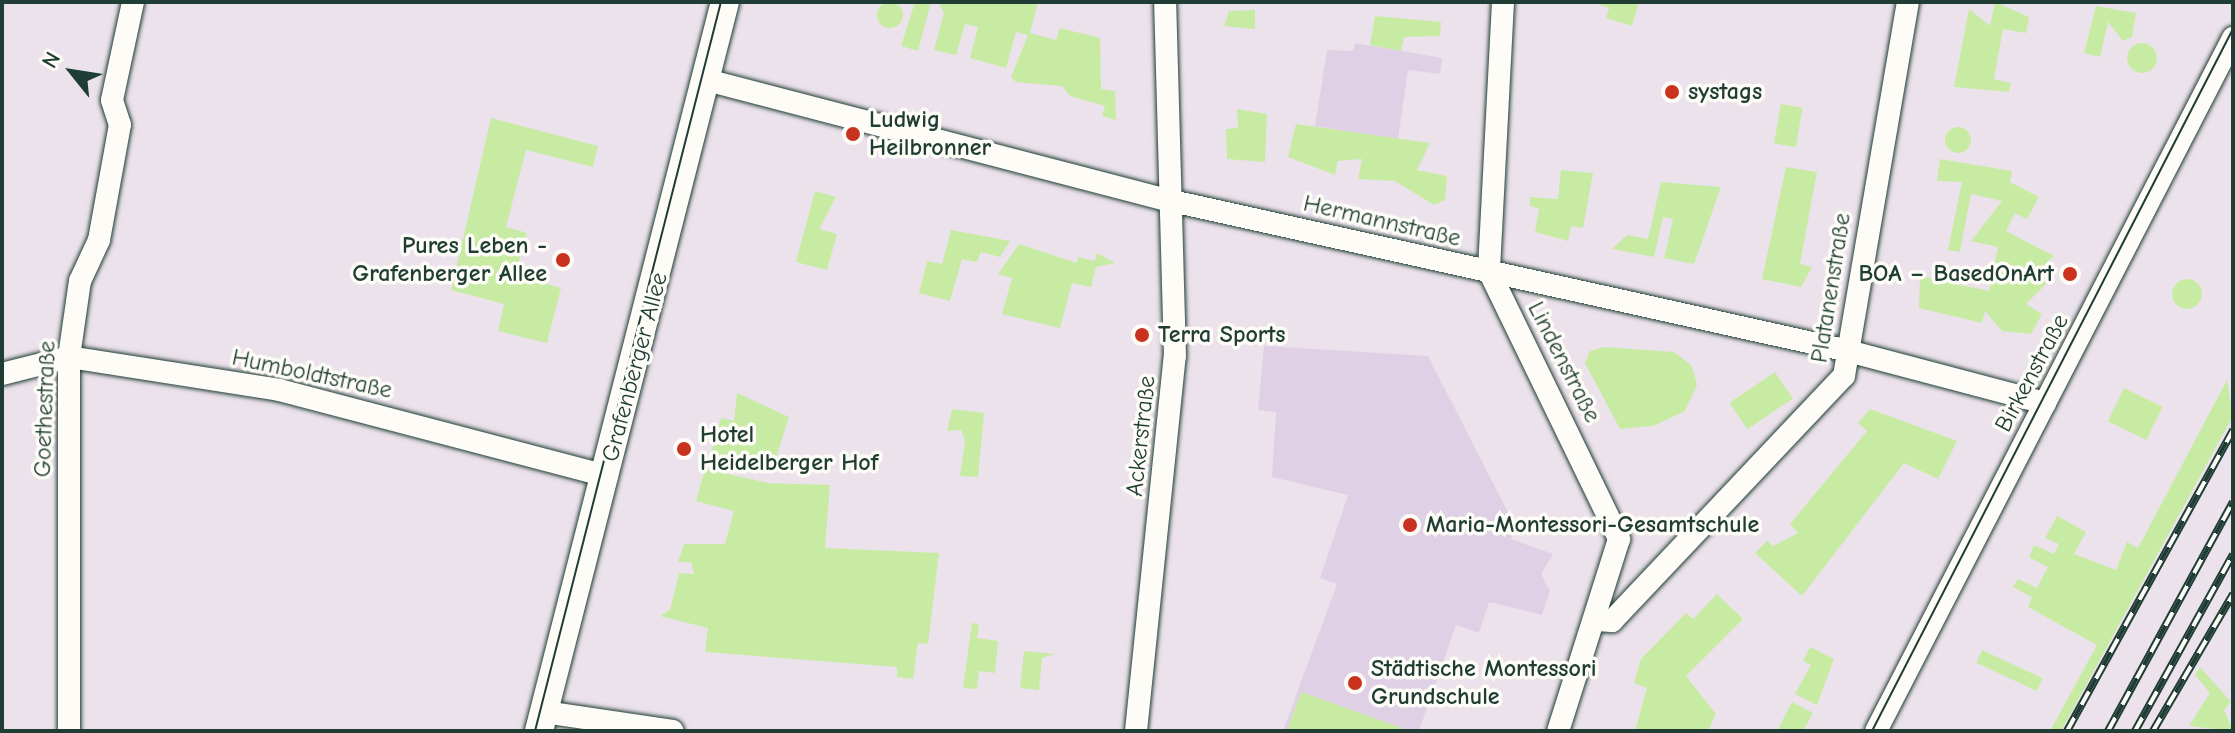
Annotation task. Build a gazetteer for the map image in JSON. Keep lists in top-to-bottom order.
{
  "streets": {
    "main road": ["Grafenberger Allee"],
    "street": [
      "Hermannstraße",
      "Platanenstraße",
      "Lindenstraße",
      "Birkenstraße",
      "Humboldtstraße",
      "Goethestraße",
      "Ackerstraße"
    ]
  },
  "crossings": [
    ["Hermannstraße", "Platanenstraße"],
    ["Hermannstraße", "Lindenstraße"],
    ["Hermannstraße", "Grafenberger Allee"],
    ["Hermannstraße", "Birkenstraße"],
    ["Hermannstraße", "Ackerstraße"],
    ["Platanenstraße", "Lindenstraße"],
    ["Grafenberger Allee", "Humboldtstraße"],
    ["Humboldtstraße", "Goethestraße"]
  ],
  "places": [
    "systags",
    "Ludwig Heilbronner",
    "Pures Leben - Grafenberger Allee",
    "BOA – BasedOnArt",
    "Terra Sports",
    "Hotel Heidelberger Hof",
    "Maria-Montessori-Gesamtschule",
    "Städtische Montessori Grundschule"
  ],
  "north": "top left"
}
